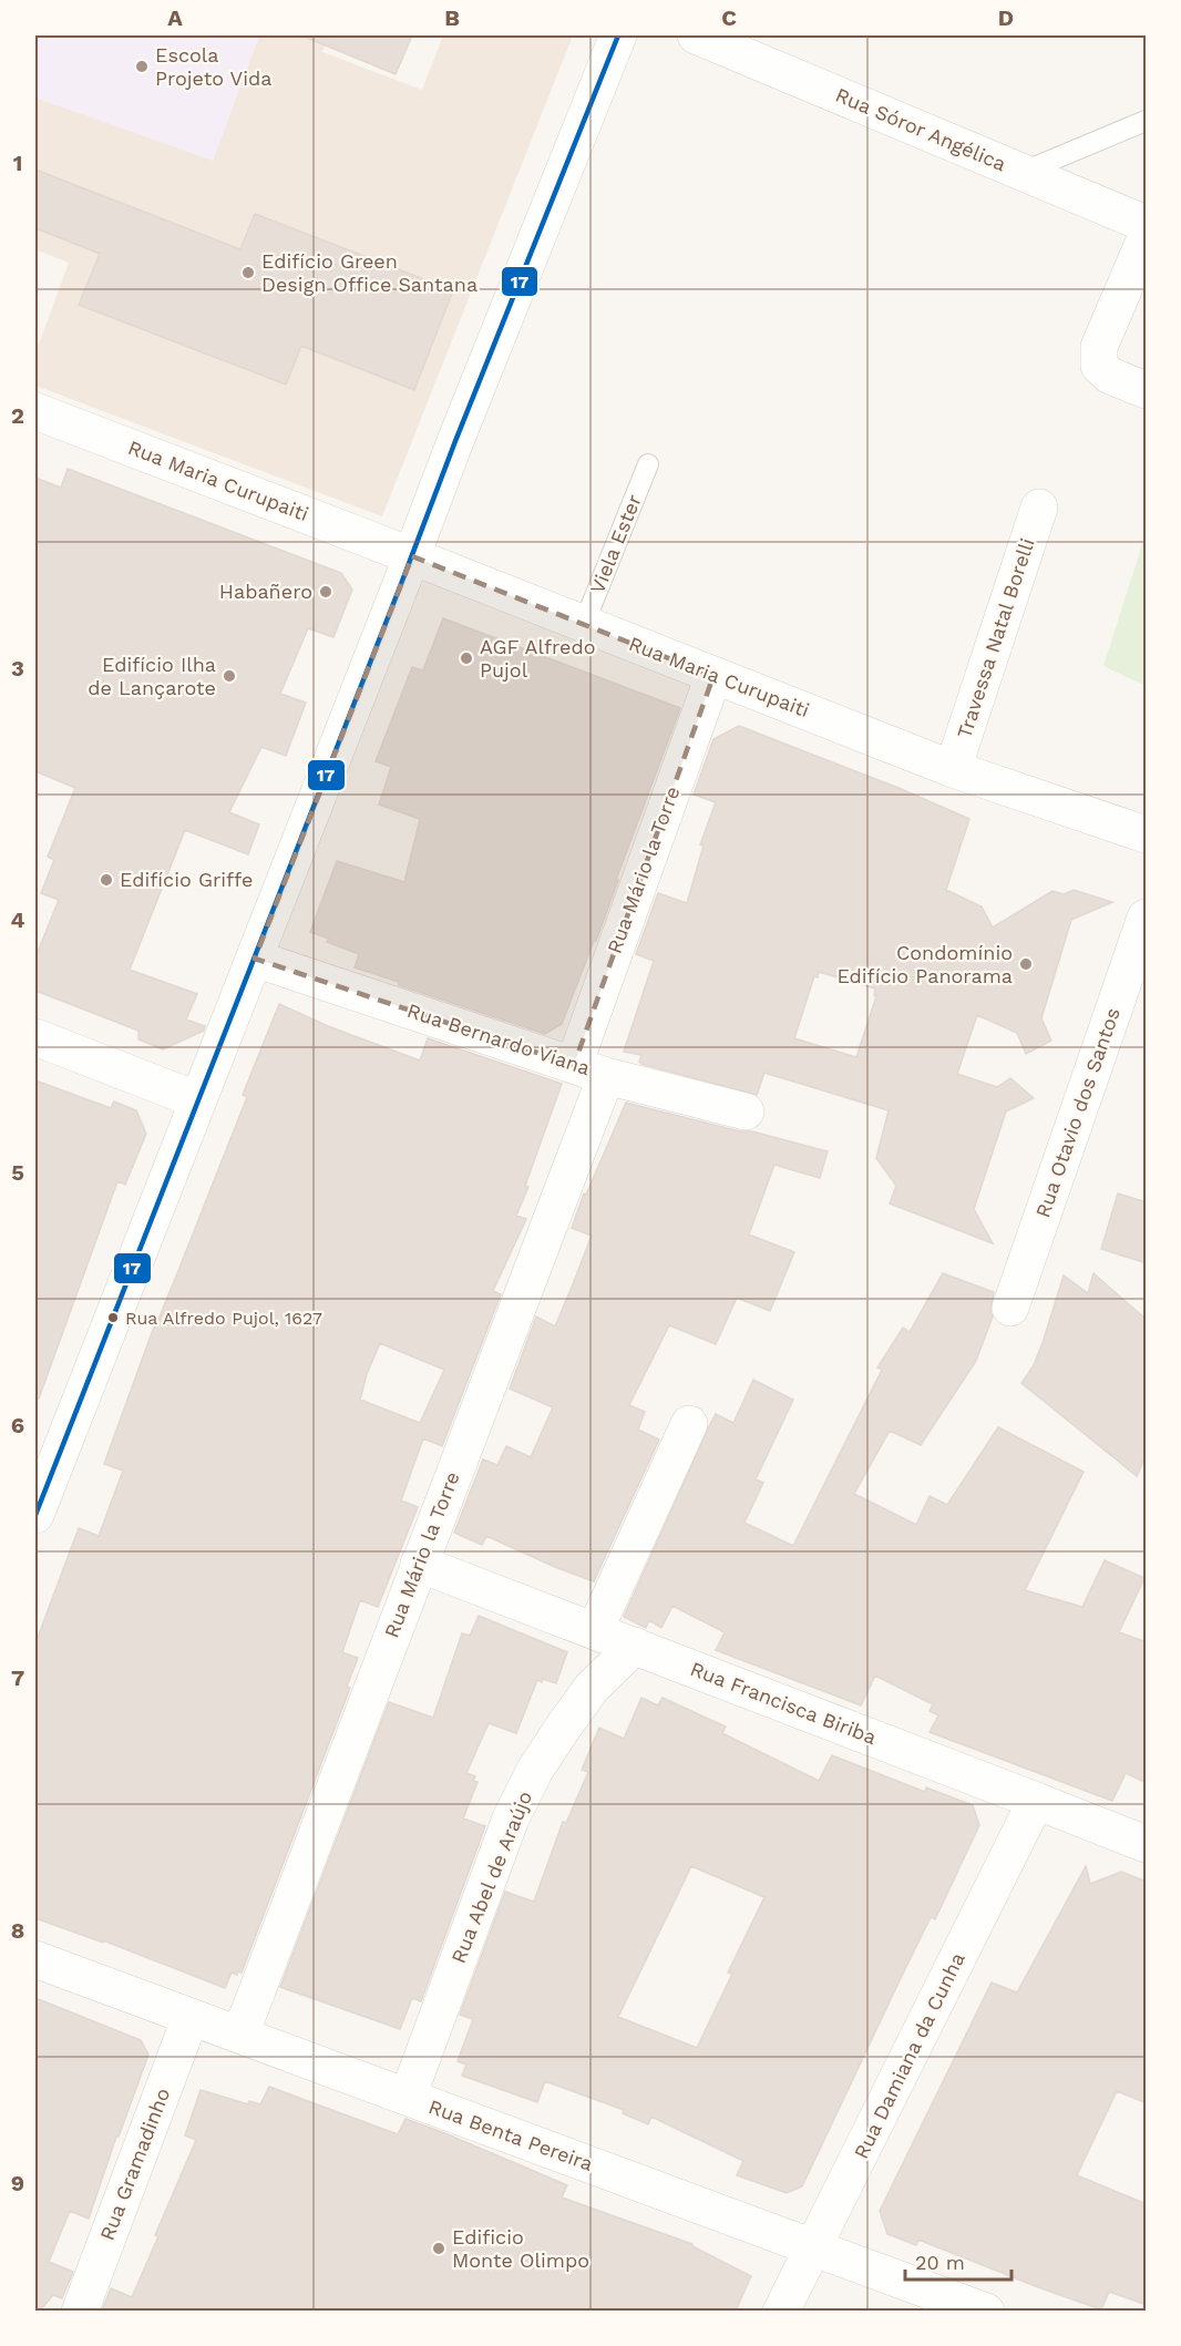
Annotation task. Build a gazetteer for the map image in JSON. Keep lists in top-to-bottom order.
{
  "streets": {
    "street": [
      "Rua Sóror Angélica",
      "Rua Maria Curupaiti",
      "Travessa Natal Borelli",
      "Rua Mário la Torre",
      "Rua Bernardo Viana",
      "Rua Otavio dos Santos",
      "Rua Francisca Biriba",
      "Rua Abel de Araújo",
      "Rua Damiana da Cunha",
      "Rua Benta Pereira",
      "Rua Gramadinho"
    ],
    "lane": ["Viela Ester"]
  },
  "crossings": [
    ["Rua Maria Curupaiti", "Viela Ester"],
    ["Rua Maria Curupaiti", "Travessa Natal Borelli"],
    ["Rua Maria Curupaiti", "Rua Mário la Torre"],
    ["Rua Mário la Torre", "Rua Bernardo Viana"],
    ["Rua Mário la Torre", "Rua Francisca Biriba"],
    ["Rua Mário la Torre", "Rua Benta Pereira"],
    ["Rua Francisca Biriba", "Rua Abel de Araújo"],
    ["Rua Francisca Biriba", "Rua Damiana da Cunha"],
    ["Rua Abel de Araújo", "Rua Benta Pereira"],
    ["Rua Damiana da Cunha", "Rua Benta Pereira"],
    ["Rua Benta Pereira", "Rua Gramadinho"]
  ],
  "places": [
    "Escola Projeto Vida",
    "Edifício Green Design Office Santana",
    "Habañero",
    "AGF Alfredo Pujol",
    "Edifício Ilha de Lançarote",
    "Edifício Griffe",
    "Condomínio Edifício Panorama",
    "Rua Alfredo Pujol, 1627",
    "Edificio Monte Olimpo"
  ],
  "lines": ["transit line 17"],
  "scale_bar": "20 m",
  "grid": {
    "columns": [
      "A",
      "B",
      "C",
      "D"
    ],
    "rows": [
      "1",
      "2",
      "3",
      "4",
      "5",
      "6",
      "7",
      "8",
      "9"
    ]
  }
}
